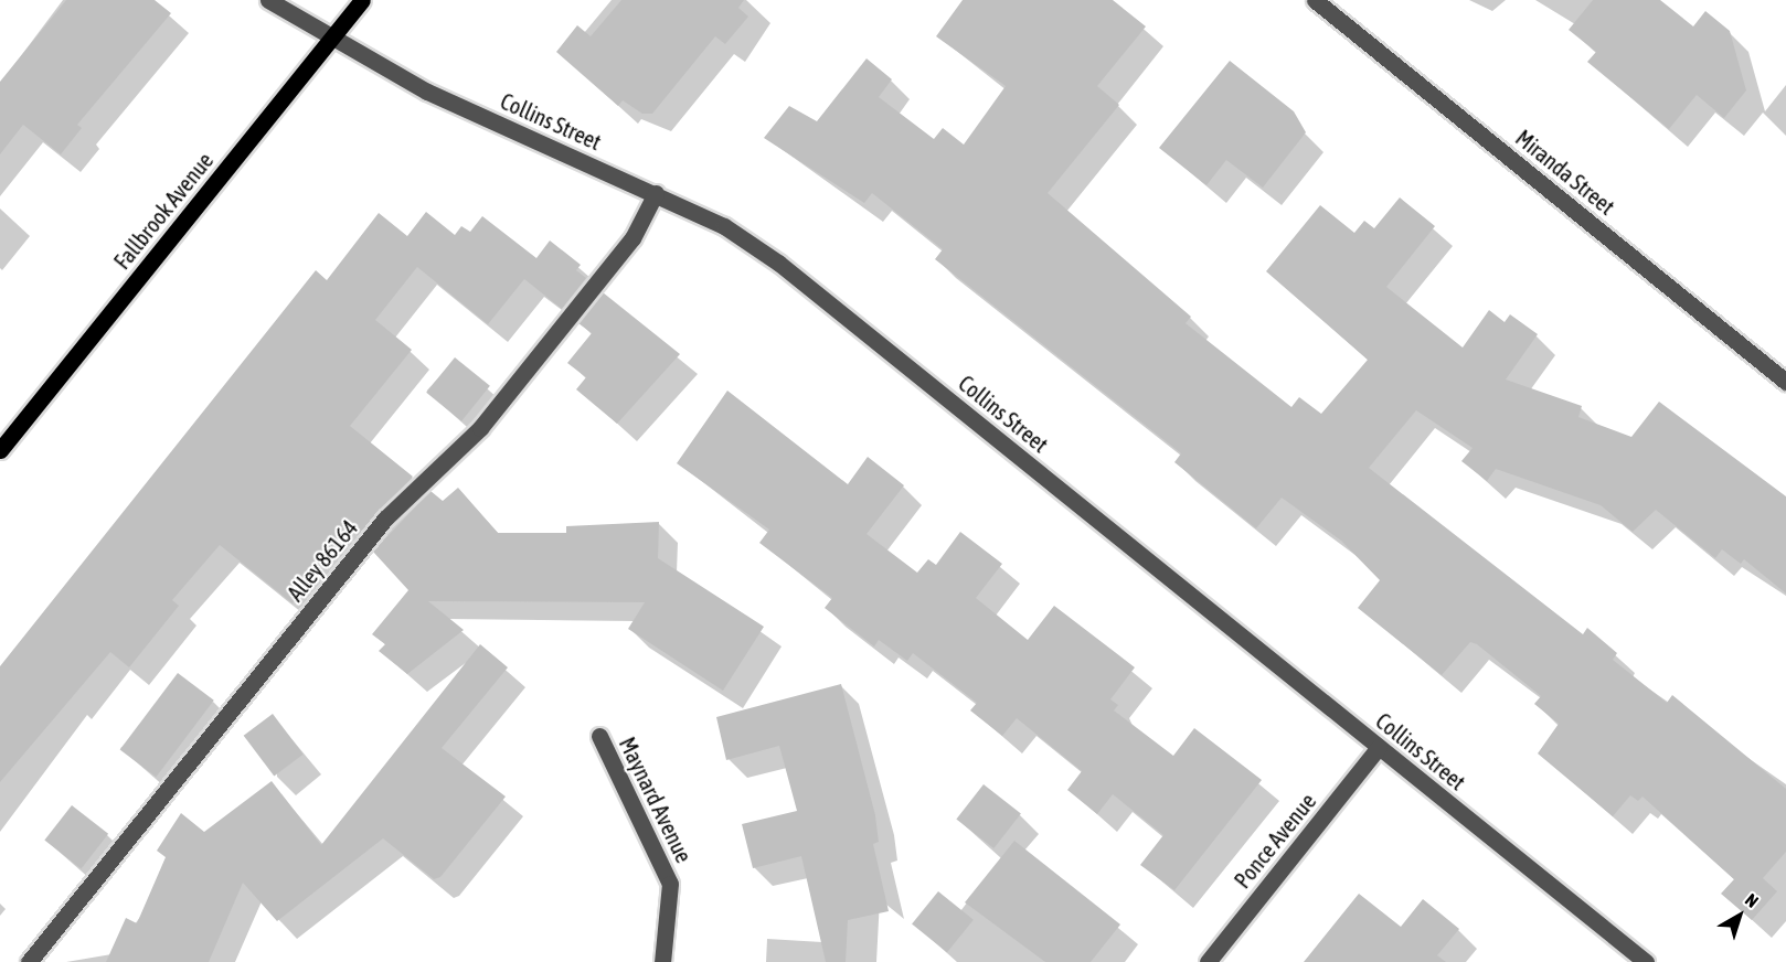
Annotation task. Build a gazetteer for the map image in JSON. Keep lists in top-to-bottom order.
{
  "streets": {
    "main road": ["Fallbrook Avenue"],
    "street": [
      "Collins Street",
      "Miranda Street",
      "Alley 86164",
      "Maynard Avenue",
      "Ponce Avenue"
    ]
  },
  "crossings": [
    ["Collins Street", "Fallbrook Avenue"],
    ["Collins Street", "Alley 86164"],
    ["Collins Street", "Ponce Avenue"]
  ],
  "north": "top right"
}
